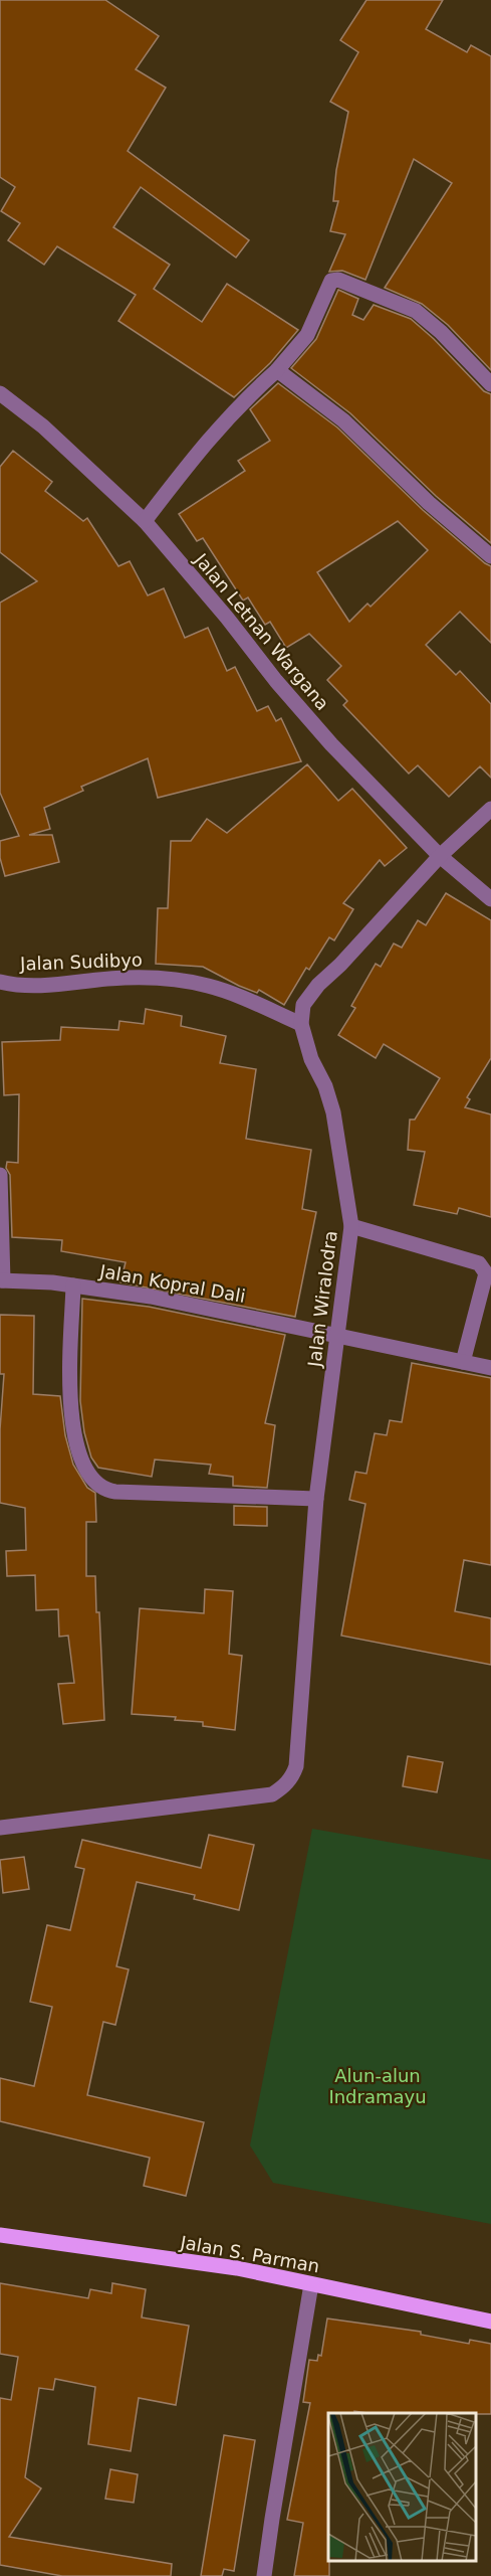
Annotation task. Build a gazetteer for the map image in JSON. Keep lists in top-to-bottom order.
{
  "streets": {
    "main road": ["Jalan S. Parman"],
    "street": [
      "Jalan Letnan Wargana",
      "Jalan Sudibyo",
      "Jalan Kopral Dali",
      "Jalan Wiralodra"
    ]
  },
  "crossings": [
    ["Jalan Sudibyo", "Jalan Wiralodra"],
    ["Jalan Kopral Dali", "Jalan Wiralodra"]
  ],
  "parks": ["Alun-alun Indramayu"]
}
